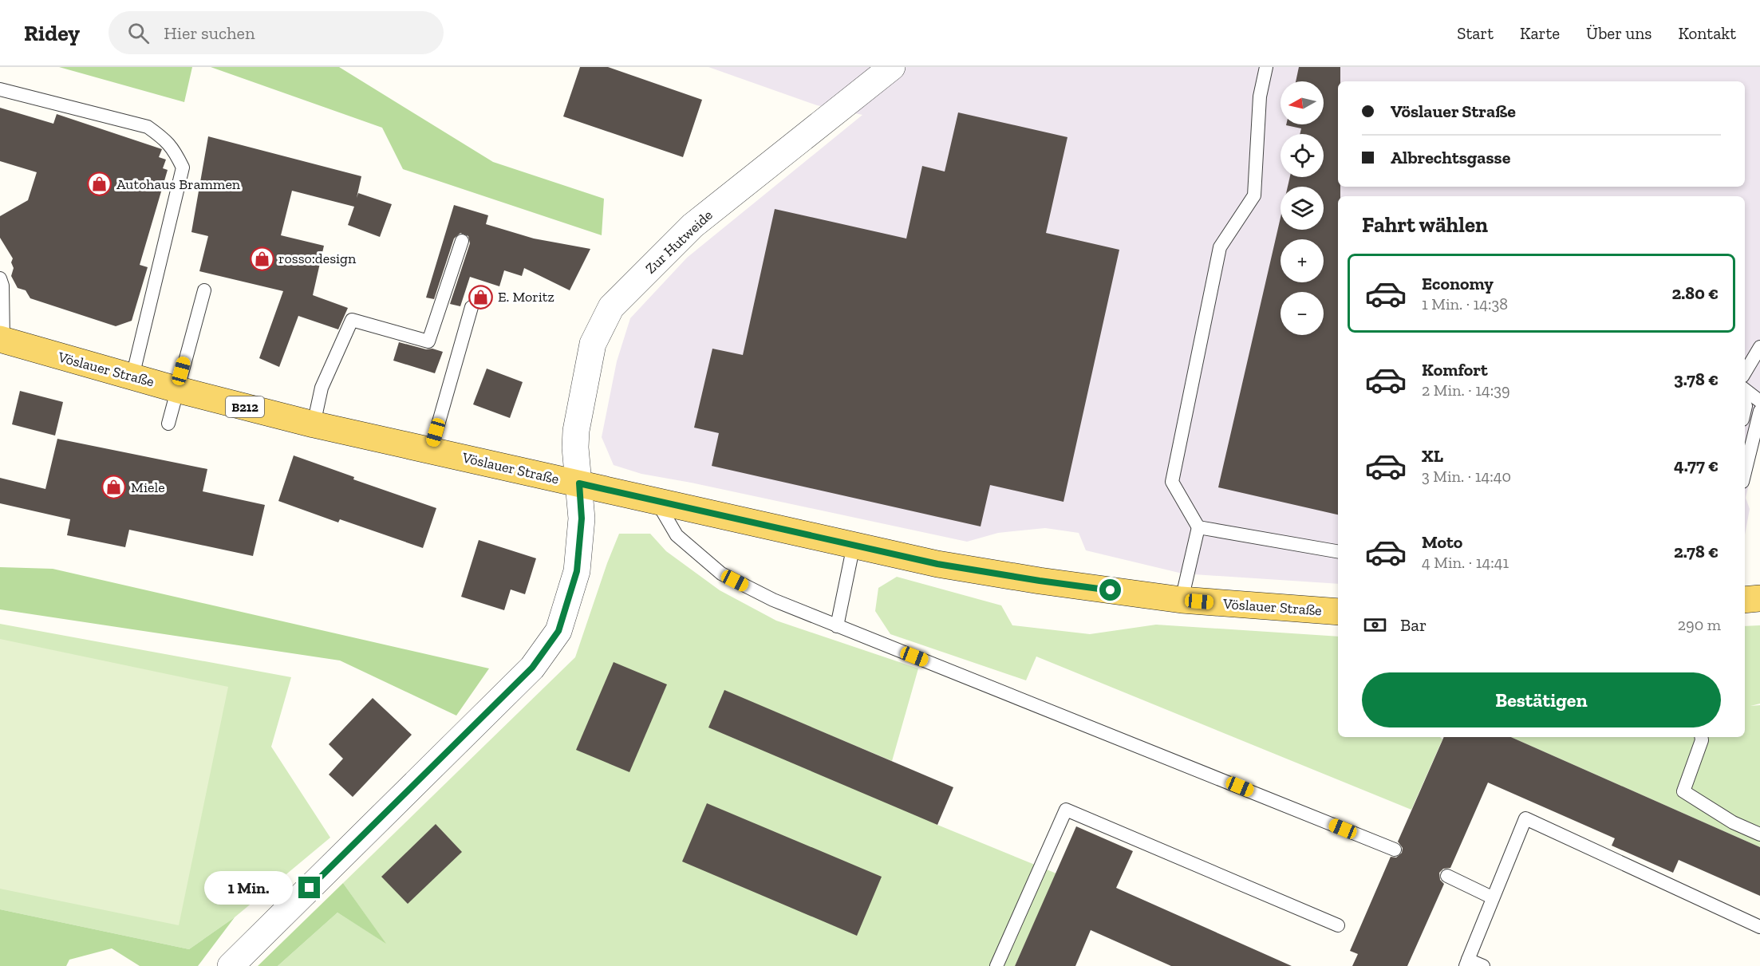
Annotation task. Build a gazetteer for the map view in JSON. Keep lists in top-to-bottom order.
{
  "streets": {
    "main road": ["Vöslauer Straße", "B212"],
    "street": ["Zur Hutweide"]
  },
  "crossings": [
    ["Zur Hutweide", "Vöslauer Straße"]
  ],
  "places": {
    "shop": [
      "Autohaus Brammen",
      "rosso:design",
      "E. Moritz",
      "Miele"
    ]
  },
  "north": "left",
  "page": {
    "header": "Ridey",
    "search": "Hier suchen",
    "nav": [
      "Start",
      "Karte",
      "Über uns",
      "Kontakt"
    ],
    "map_buttons": ["+", "−"],
    "banner": ["Vöslauer Straße", "Albrechtsgasse"],
    "heading": "Fahrt wählen",
    "list": [
      {
        "name": "Economy",
        "note": "1 Min. · 14:38",
        "value": "2.80 €"
      },
      {
        "name": "Komfort",
        "note": "2 Min. · 14:39",
        "value": "3.78 €"
      },
      {
        "name": "XL",
        "note": "3 Min. · 14:40",
        "value": "4.77 €"
      },
      {
        "name": "Moto",
        "note": "4 Min. · 14:41",
        "value": "2.78 €"
      }
    ],
    "pay": ["Bar", "290 m"],
    "buttons": "Bestätigen",
    "bubble": "1 Min."
  }
}
